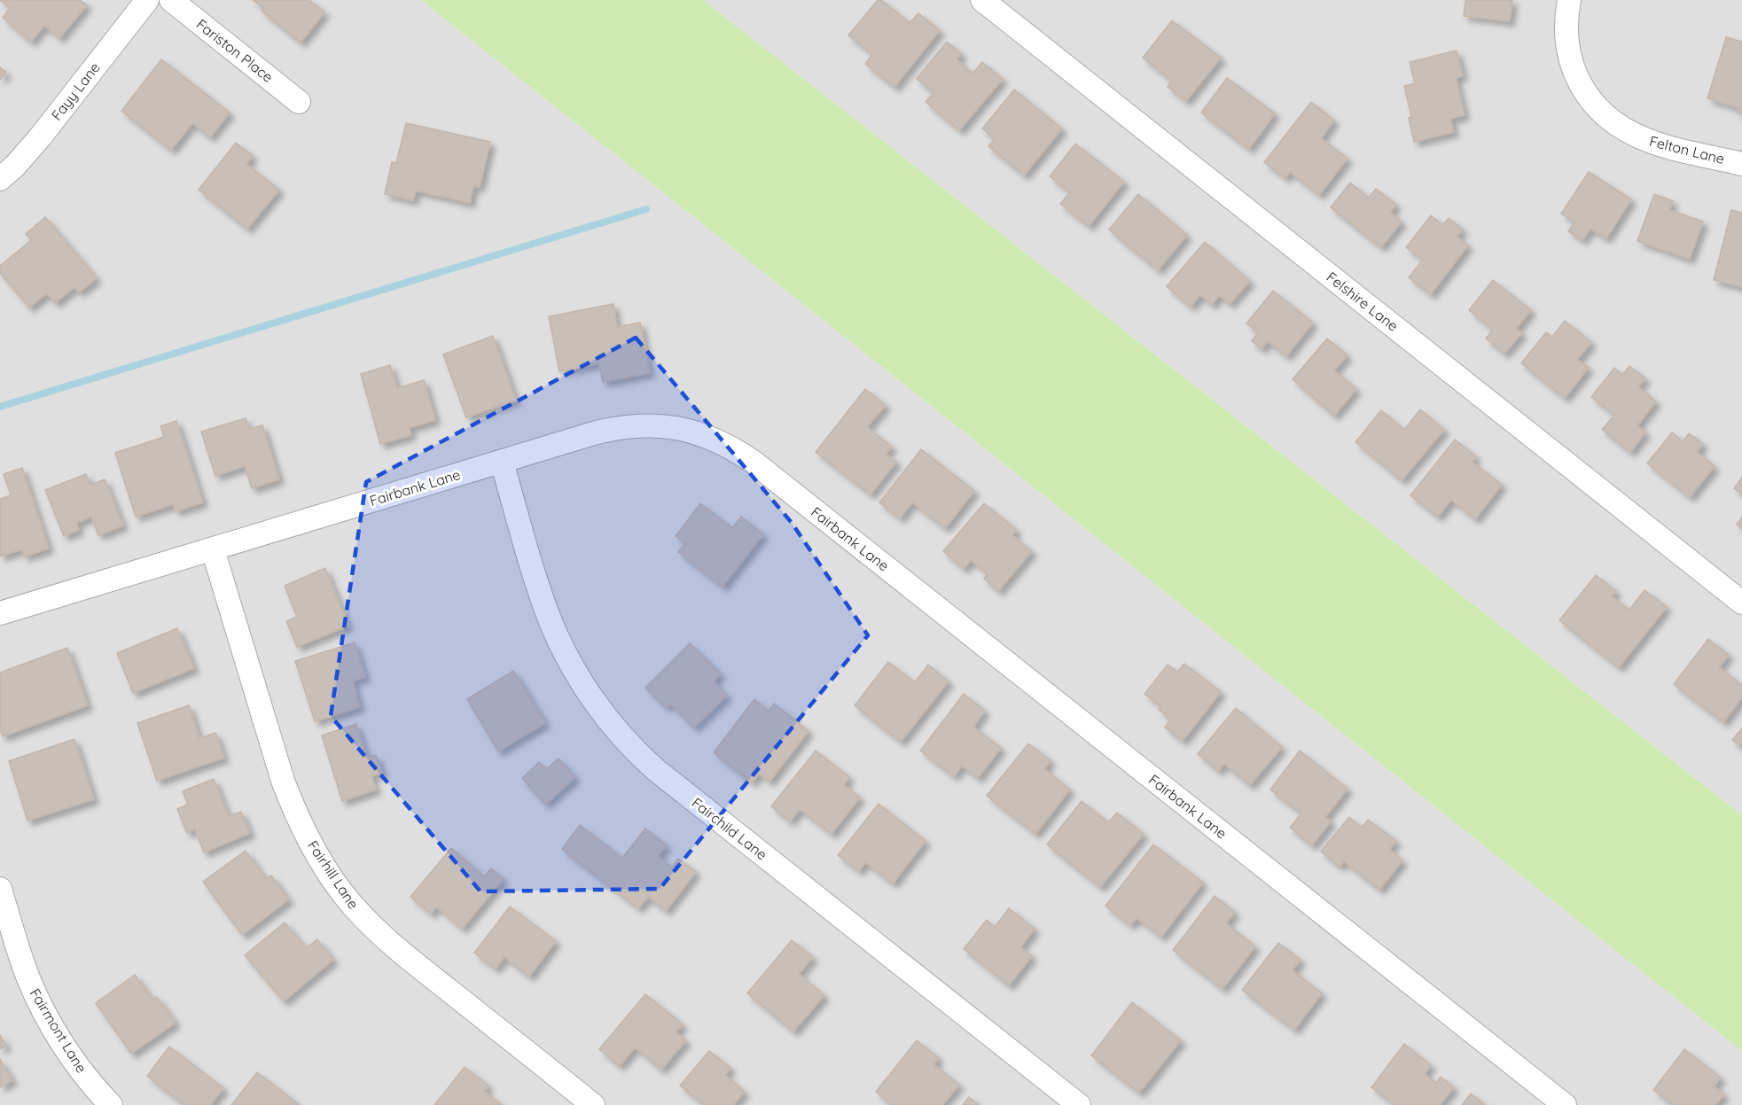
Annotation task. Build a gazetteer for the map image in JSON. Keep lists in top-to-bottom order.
{
  "streets": {
    "street": [
      "Fariston Place",
      "Fayy Lane",
      "Felton Lane",
      "Felshire Lane",
      "Fairbank Lane",
      "Fairchild Lane",
      "Fairhill Lane",
      "Fairmont Lane"
    ]
  },
  "crossings": [
    ["Fairbank Lane", "Fairchild Lane"],
    ["Fairbank Lane", "Fairhill Lane"]
  ]
}
